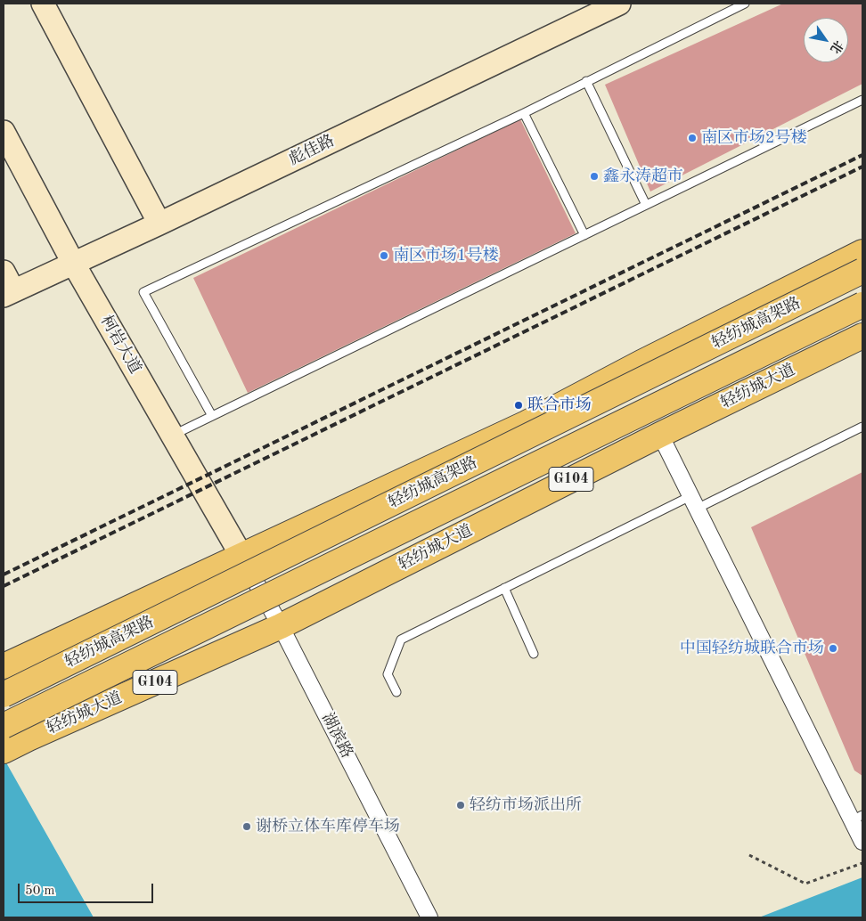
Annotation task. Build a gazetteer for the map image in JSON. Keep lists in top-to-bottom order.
{
  "streets": {
    "main road": ["轻纺城高架路", "轻纺城大道", "G104"],
    "street": ["彪佳路", "柯岩大道", "湖滨路"]
  },
  "crossings": [
    ["彪佳路", "柯岩大道"],
    ["柯岩大道", "湖滨路"],
    ["轻纺城大道", "湖滨路"]
  ],
  "places": [
    "南区市场2号楼",
    "鑫永涛超市",
    "南区市场1号楼",
    "联合市场",
    "中国轻纺城联合市场",
    "轻纺市场派出所",
    "谢桥立体车库停车场"
  ],
  "scale_bar": "50 m",
  "north": "bottom right"
}
